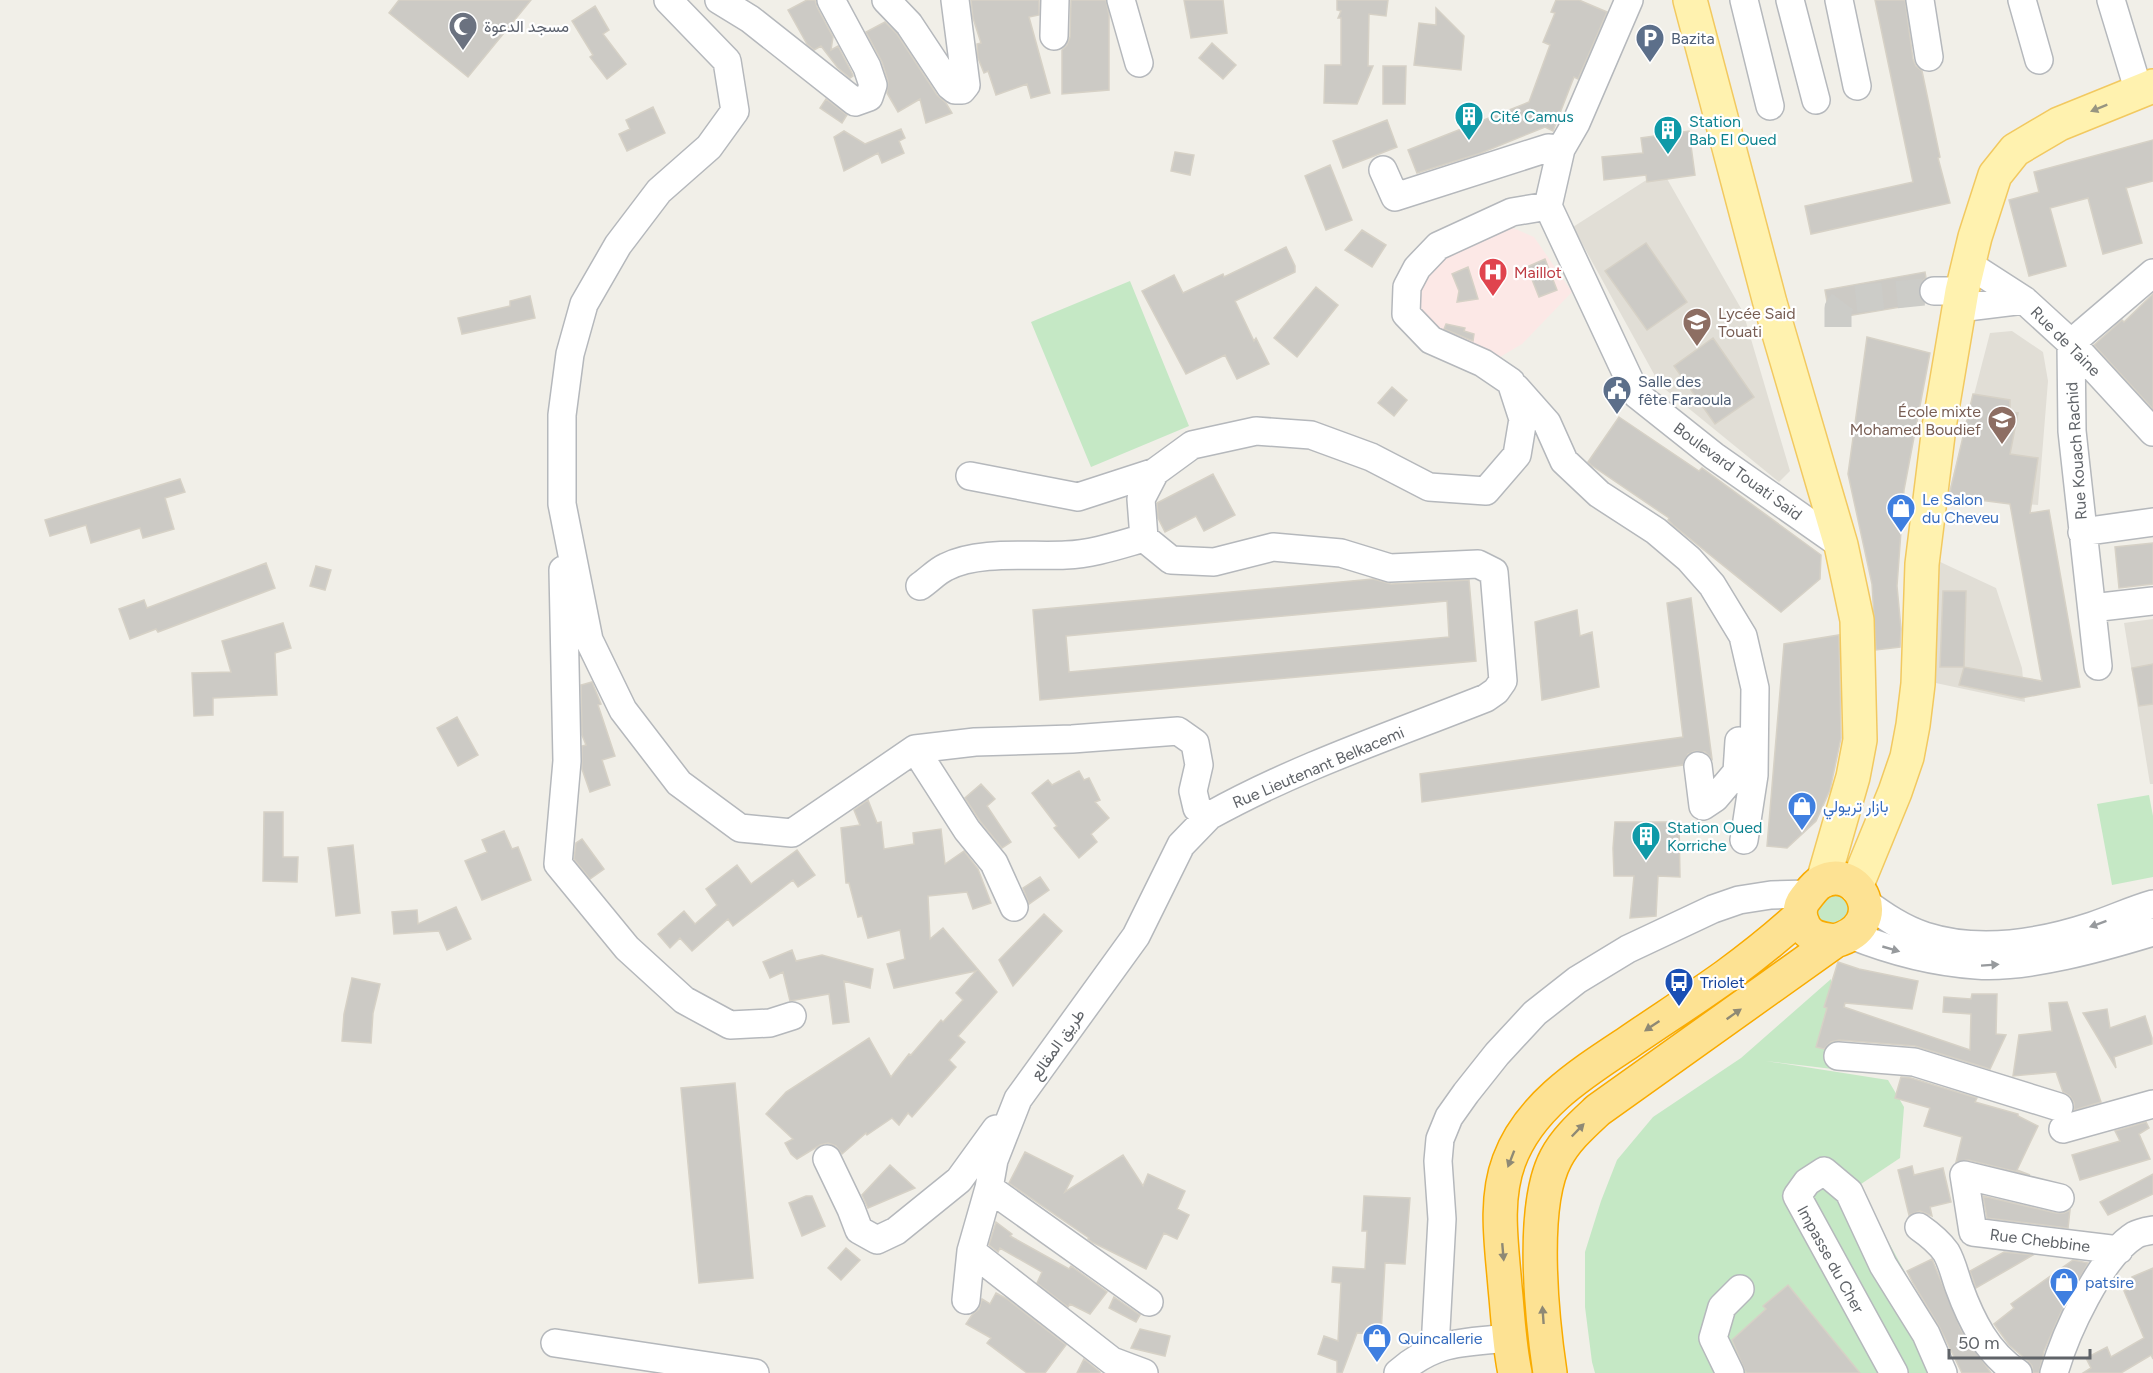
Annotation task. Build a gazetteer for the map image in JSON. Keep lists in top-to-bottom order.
{
  "streets": {
    "street": [
      "Rue de Taine",
      "Rue Kouach Rachid",
      "Boulevard Touati Saïd",
      "Rue Lieutenant Belkacemi",
      "طريق المقالع",
      "Rue Chebbine",
      "Impasse du Cher"
    ]
  },
  "crossings": [
    ["Rue de Taine", "Rue Kouach Rachid"],
    ["Rue Lieutenant Belkacemi", "طريق المقالع"]
  ],
  "places": {
    "mosque": ["مسجد الدعوة"],
    "parking": ["Bazita"],
    "building": ["Cité Camus", "Station Bab El Oued", "Station Oued Korriche"],
    "hospital": ["Maillot"],
    "school or university": ["Lycée Said Touati", "École mixte Mohamed Boudief"],
    "public building": ["Salle des fête Faraoula"],
    "shop": [
      "Le Salon du Cheveu",
      "بازار تريولي",
      "patsire",
      "Quincallerie"
    ],
    "bus stop": ["Triolet"]
  },
  "scale_bar": "50 m"
}
